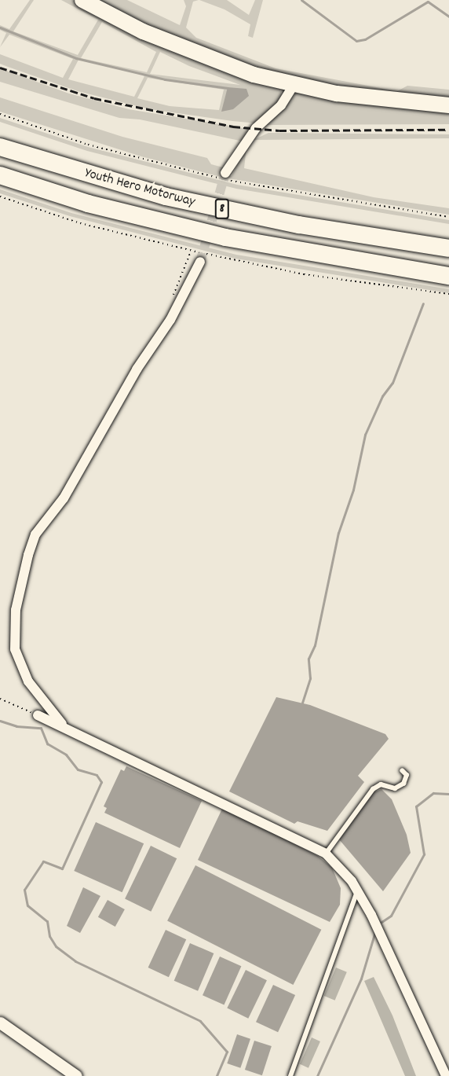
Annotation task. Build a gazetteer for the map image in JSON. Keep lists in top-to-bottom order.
{
  "streets": {
    "highway": ["Youth Hero Motorway", "8"]
  }
}
